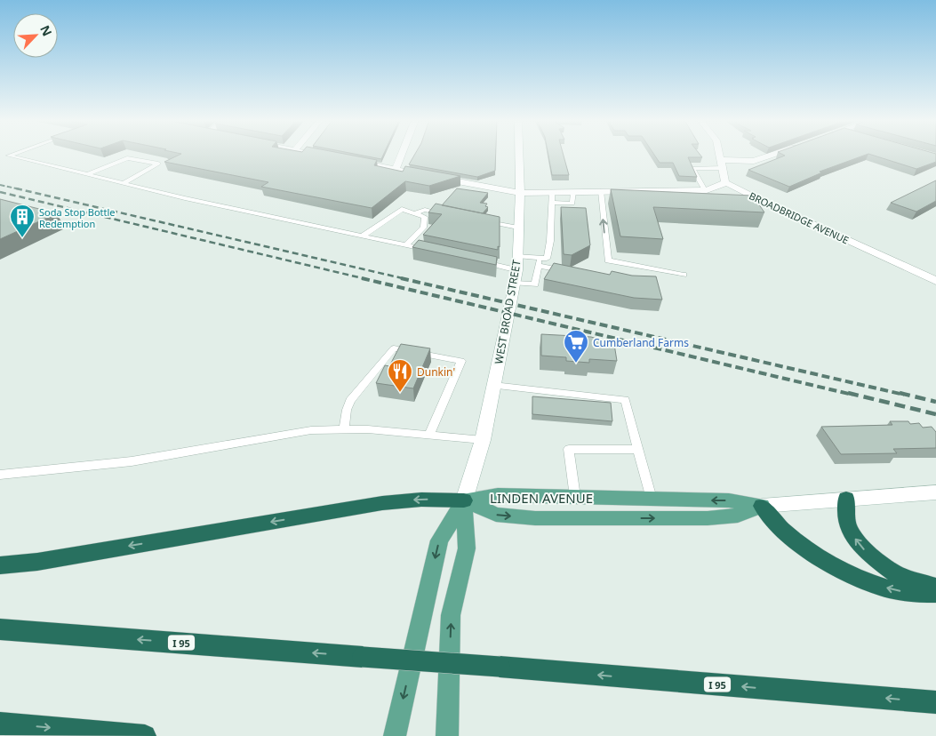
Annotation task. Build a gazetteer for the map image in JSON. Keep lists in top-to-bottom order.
{
  "streets": {
    "highway": ["I 95"],
    "main road": ["WEST BROAD STREET", "LINDEN AVENUE"],
    "street": ["BROADBRIDGE AVENUE"]
  },
  "crossings": [
    ["WEST BROAD STREET", "LINDEN AVENUE"]
  ],
  "places": {
    "building": ["Soda Stop Bottle Redemption"],
    "supermarket": ["Cumberland Farms"],
    "restaurant": ["Dunkin'"]
  },
  "north": "top right"
}
